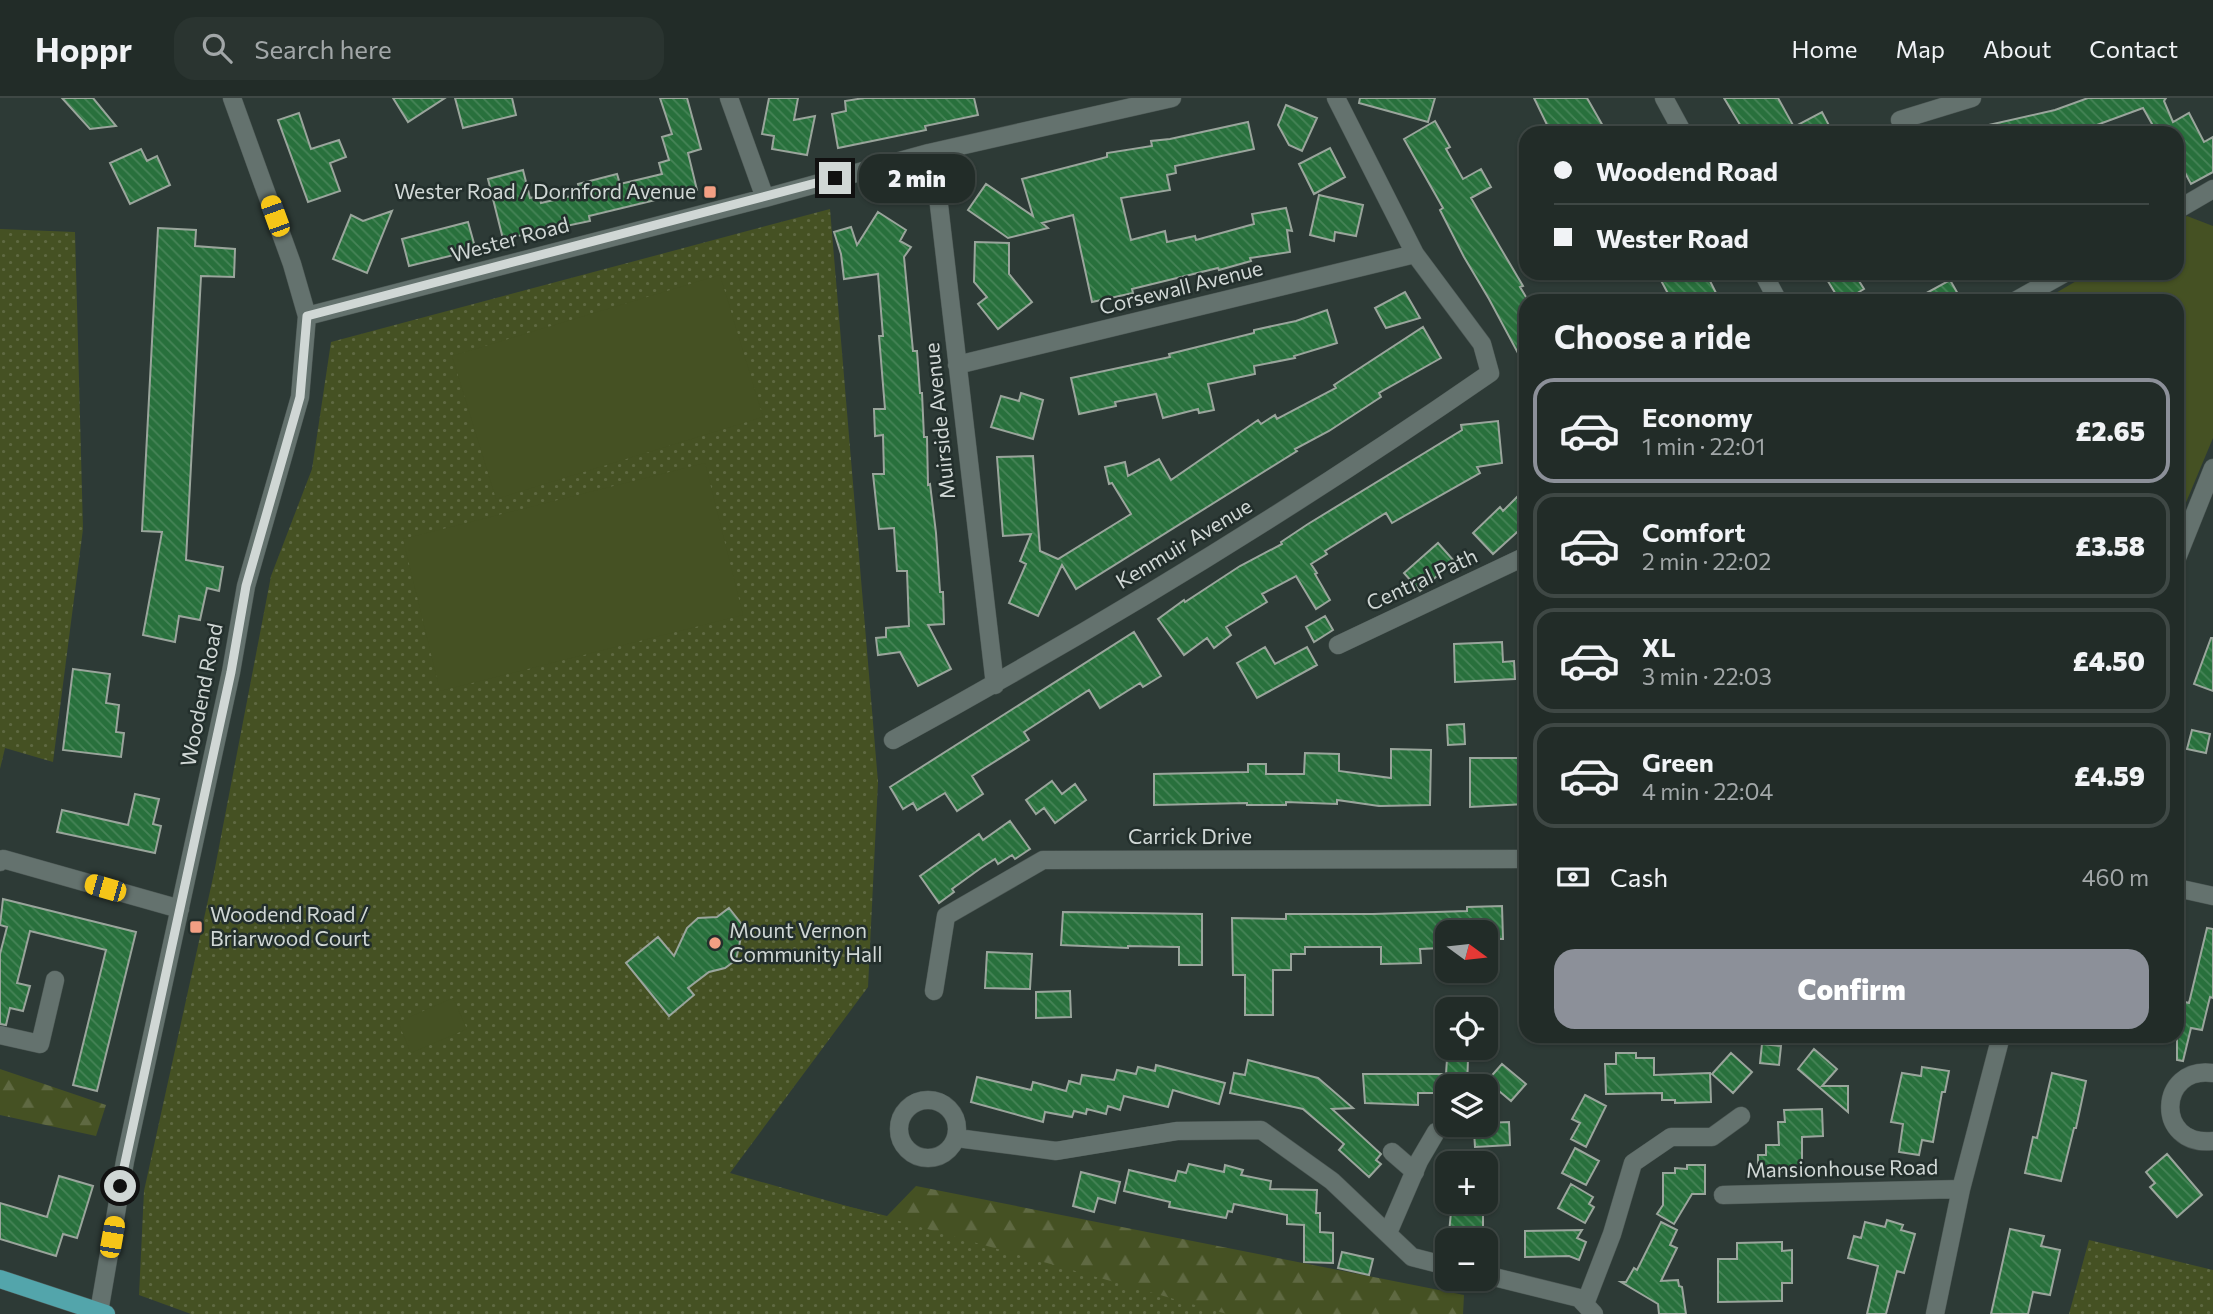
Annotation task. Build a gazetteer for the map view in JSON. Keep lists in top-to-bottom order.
{
  "streets": {
    "street": [
      "Wester Road",
      "Corsewall Avenue",
      "Muirside Avenue",
      "Kenmuir Avenue",
      "Central Path",
      "Woodend Road",
      "Carrick Drive",
      "Mansionhouse Road"
    ]
  },
  "crossings": [
    ["Wester Road", "Muirside Avenue"],
    ["Wester Road", "Woodend Road"],
    ["Corsewall Avenue", "Muirside Avenue"],
    ["Corsewall Avenue", "Kenmuir Avenue"],
    ["Muirside Avenue", "Kenmuir Avenue"]
  ],
  "places": {
    "transit": ["Wester Road / Dornford Avenue", "Woodend Road / Briarwood Court"],
    "other": ["Mount Vernon Community Hall"]
  },
  "north": "right",
  "page": {
    "header": "Hoppr",
    "search": "Search here",
    "nav": [
      "Home",
      "Map",
      "About",
      "Contact"
    ],
    "banner": ["Woodend Road", "Wester Road"],
    "bubble": "2 min",
    "heading": "Choose a ride",
    "list": [
      {
        "name": "Economy",
        "note": "1 min · 22:01",
        "value": "£2.65"
      },
      {
        "name": "Comfort",
        "note": "2 min · 22:02",
        "value": "£3.58"
      },
      {
        "name": "XL",
        "note": "3 min · 22:03",
        "value": "£4.50"
      },
      {
        "name": "Green",
        "note": "4 min · 22:04",
        "value": "£4.59"
      }
    ],
    "pay": ["Cash", "460 m"],
    "map_buttons": ["+", "−"],
    "buttons": "Confirm"
  }
}
